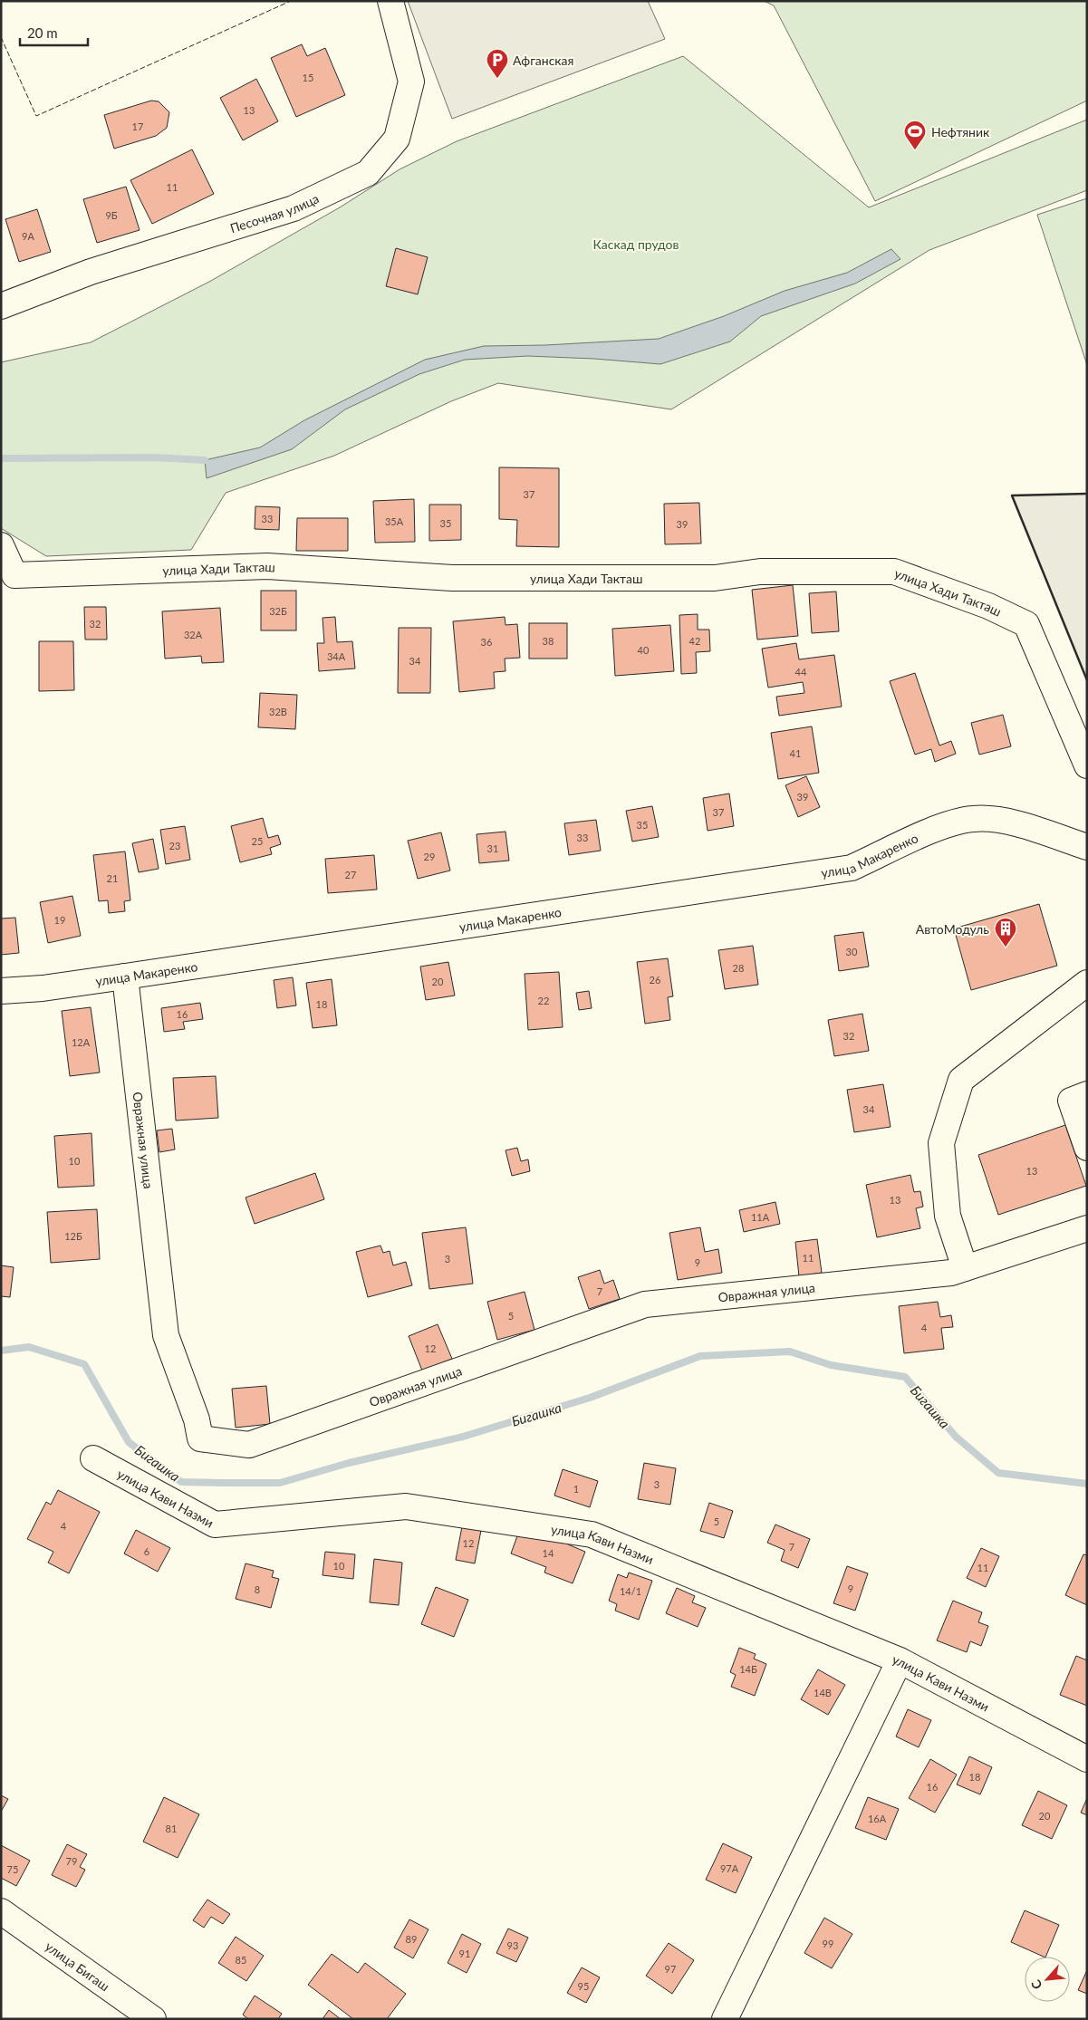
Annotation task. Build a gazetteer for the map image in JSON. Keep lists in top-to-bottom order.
{
  "streets": {
    "street": [
      "Песочная улица",
      "улица Хади Такташ",
      "улица Макаренко",
      "Овражная улица",
      "улица Кави Назми",
      "улица Бигаш"
    ]
  },
  "crossings": [
    ["улица Макаренко", "Овражная улица"]
  ],
  "water": ["Бигашка"],
  "parks": ["Каскад прудов"],
  "places": {
    "parking": ["Афганская"],
    "sports": ["Нефтяник"],
    "building": ["АвтоМодуль"]
  },
  "house_numbers": [
    "15",
    "13",
    "17",
    "11",
    "9Б",
    "9А",
    "37",
    "33",
    "35А",
    "35",
    "39",
    "32Б",
    "32",
    "32А",
    "38",
    "42",
    "36",
    "40",
    "34А",
    "34",
    "44",
    "32В",
    "41",
    "39",
    "37",
    "35",
    "33",
    "25",
    "23",
    "31",
    "29",
    "27",
    "21",
    "19",
    "30",
    "28",
    "26",
    "20",
    "22",
    "18",
    "16",
    "32",
    "12А",
    "34",
    "10",
    "13",
    "13",
    "11А",
    "12Б",
    "11",
    "3",
    "9",
    "7",
    "5",
    "4",
    "12",
    "3",
    "1",
    "5",
    "4",
    "12",
    "7",
    "6",
    "14",
    "10",
    "11",
    "9",
    "8",
    "14/1",
    "14Б",
    "14В",
    "18",
    "16",
    "20",
    "16А",
    "81",
    "79",
    "97А",
    "75",
    "89",
    "99",
    "93",
    "91",
    "85",
    "97",
    "95"
  ],
  "scale_bar": "20 m",
  "north": "bottom left"
}
